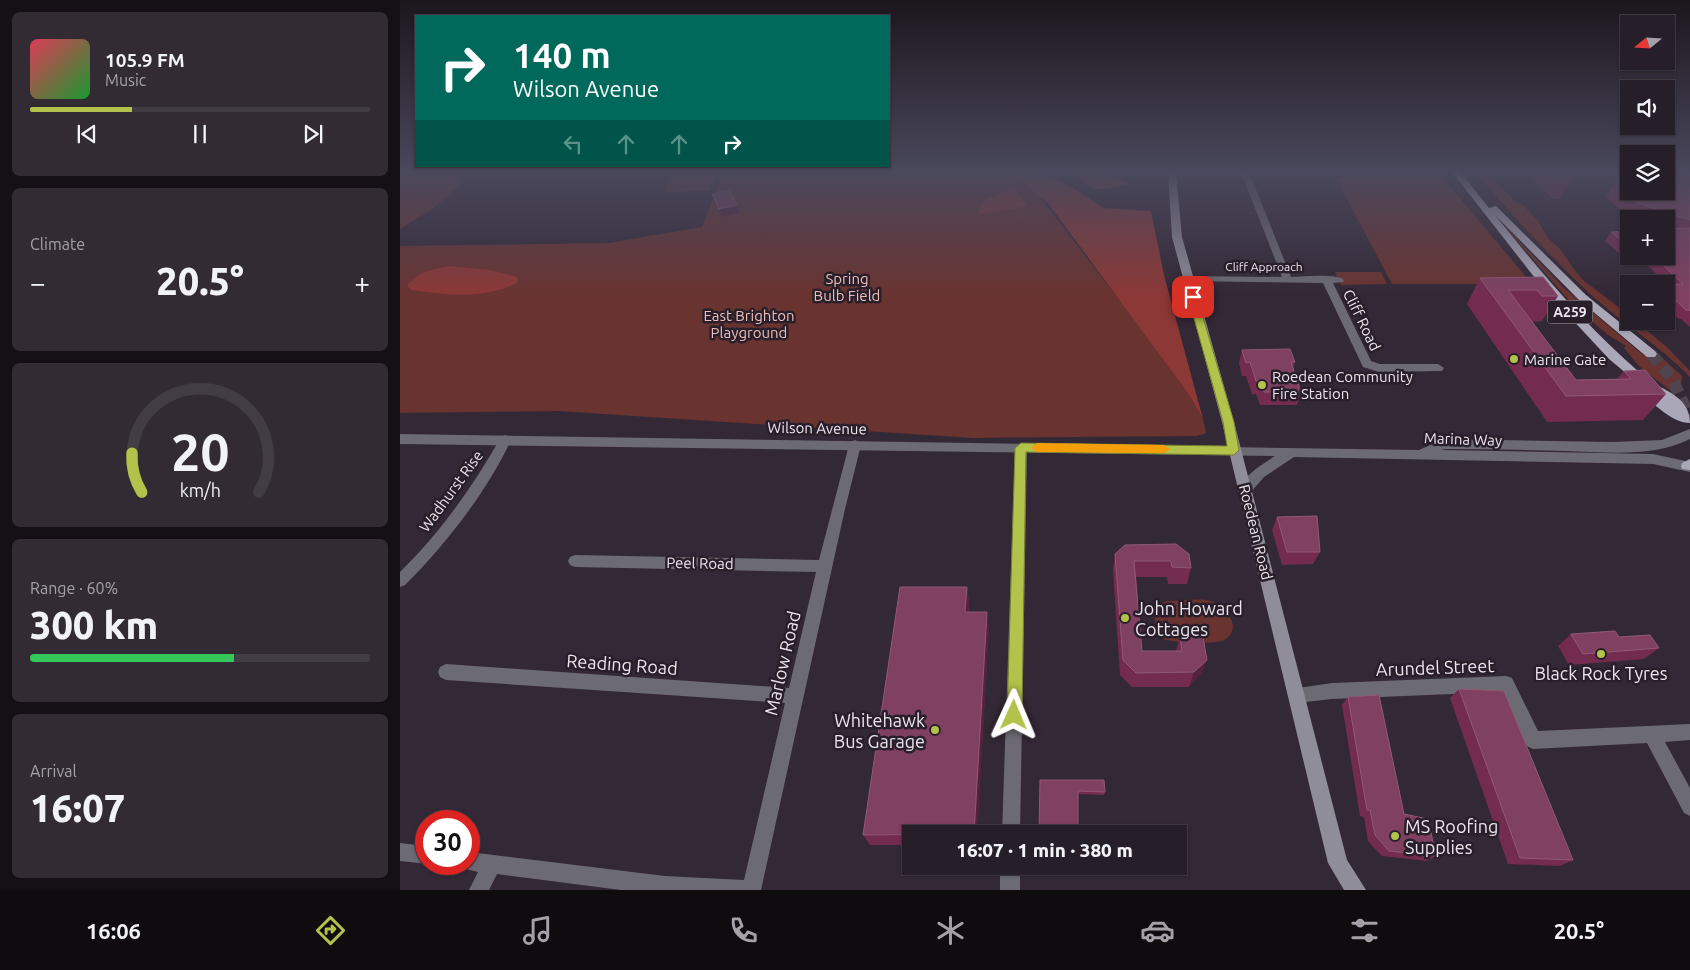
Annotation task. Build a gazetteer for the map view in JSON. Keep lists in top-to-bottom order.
{
  "streets": {
    "main road": ["A259", "Roedean Road"],
    "street": [
      "Cliff Approach",
      "Cliff Road",
      "Wilson Avenue",
      "Marina Way",
      "Wadhurst Rise",
      "Peel Road",
      "Marlow Road",
      "Reading Road",
      "Arundel Street"
    ]
  },
  "crossings": [
    ["Cliff Approach", "Cliff Road"],
    ["Cliff Approach", "Roedean Road"],
    ["Wilson Avenue", "Marina Way"],
    ["Wilson Avenue", "Wadhurst Rise"],
    ["Wilson Avenue", "Roedean Road"],
    ["Wilson Avenue", "Marlow Road"],
    ["Marina Way", "Roedean Road"],
    ["Roedean Road", "Arundel Street"],
    ["Peel Road", "Marlow Road"],
    ["Marlow Road", "Reading Road"]
  ],
  "parks": ["Spring Bulb Field", "East Brighton Playground"],
  "places": [
    "Marine Gate",
    "Roedean Community Fire Station",
    "John Howard Cottages",
    "Black Rock Tyres",
    "Whitehawk Bus Garage",
    "MS Roofing Supplies"
  ],
  "north": "left",
  "page": {
    "map_buttons": ["+", "−"],
    "turn": ["140 m", "Wilson Avenue"],
    "song": ["105.9 FM", "Music"],
    "tile": [
      "Climate",
      ["Range · 60%", "300 km"],
      ["Arrival", "16:07"]
    ],
    "heat": ["−", "20.5°", "+"],
    "limit": "30",
    "trip": "16:07 · 1 min · 380 m",
    "tabs": ["16:06", "20.5°"],
    "gauge": ["20", "km/h"]
  }
}
